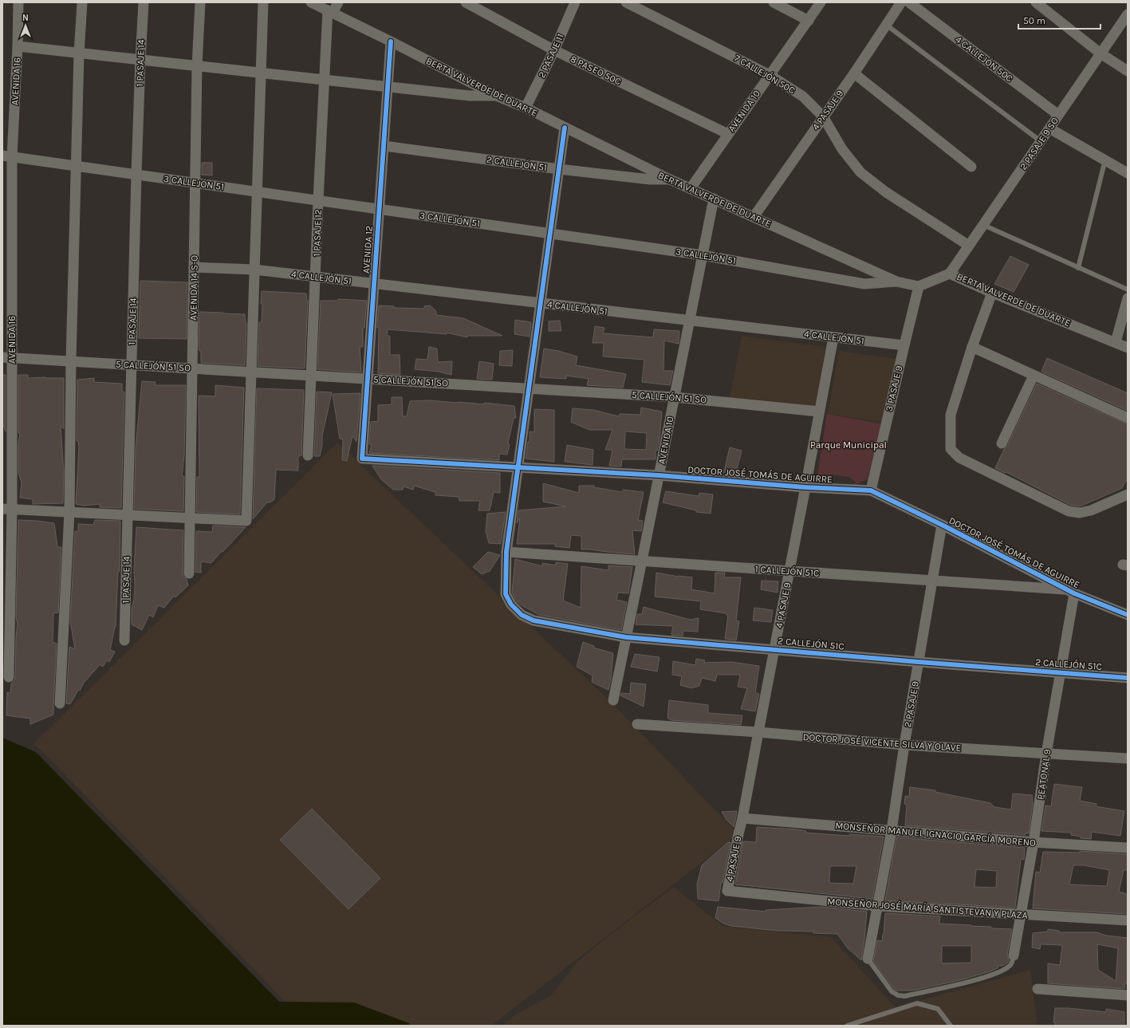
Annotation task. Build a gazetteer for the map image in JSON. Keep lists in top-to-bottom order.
{
  "streets": {
    "street": [
      "2 PASAJE 11",
      "4 CALLEJÓN 50C",
      "1 PASAJE 14",
      "8 PASEO 50C",
      "7 CALLEJÓN 50C",
      "AVENIDA 16",
      "BERTA VALVERDE DE DUARTE",
      "4 PASAJE 9",
      "AVENIDA 10",
      "2 PASAJE 9 SO",
      "2 CALLEJÓN 51",
      "3 CALLEJÓN 51",
      "1 PASAJE 12",
      "AVENIDA 12",
      "4 CALLEJÓN 51",
      "AVENIDA 14 S-O",
      "5 CALLEJÓN 51 SO",
      "3 PASAJE 9",
      "DOCTOR JOSÉ TOMÁS DE AGUIRRE",
      "1 CALLEJÓN 51C",
      "2 CALLEJÓN 51C",
      "2 PASAJE 9",
      "DOCTOR JOSÉ VICENTE SILVA Y OLAVE",
      "PEATONAL 9",
      "MONSEÑOR MANUEL IGNACIO GARCÍA MORENO",
      "MONSEÑOR JOSÉ MARÍA SANTISTEVAN Y PLAZA"
    ]
  },
  "crossings": [
    ["2 PASAJE 11", "8 PASEO 50C"],
    ["2 PASAJE 11", "BERTA VALVERDE DE DUARTE"],
    ["4 CALLEJÓN 50C", "2 PASAJE 9 SO"],
    ["1 PASAJE 14", "3 CALLEJÓN 51"],
    ["1 PASAJE 14", "5 CALLEJÓN 51 SO"],
    ["8 PASEO 50C", "AVENIDA 10"],
    ["7 CALLEJÓN 50C", "4 PASAJE 9"],
    ["7 CALLEJÓN 50C", "AVENIDA 10"],
    ["7 CALLEJÓN 50C", "2 PASAJE 9 SO"],
    ["AVENIDA 16", "3 CALLEJÓN 51"],
    ["AVENIDA 16", "5 CALLEJÓN 51 SO"],
    ["BERTA VALVERDE DE DUARTE", "4 PASAJE 9"],
    ["BERTA VALVERDE DE DUARTE", "AVENIDA 10"],
    ["BERTA VALVERDE DE DUARTE", "2 PASAJE 9 SO"],
    ["BERTA VALVERDE DE DUARTE", "2 CALLEJÓN 51"],
    ["BERTA VALVERDE DE DUARTE", "3 CALLEJÓN 51"],
    ["BERTA VALVERDE DE DUARTE", "1 PASAJE 12"],
    ["BERTA VALVERDE DE DUARTE", "AVENIDA 12"],
    ["BERTA VALVERDE DE DUARTE", "3 PASAJE 9"],
    ["4 PASAJE 9", "4 CALLEJÓN 51"],
    ["4 PASAJE 9", "5 CALLEJÓN 51 SO"],
    ["4 PASAJE 9", "DOCTOR JOSÉ TOMÁS DE AGUIRRE"],
    ["4 PASAJE 9", "1 CALLEJÓN 51C"],
    ["4 PASAJE 9", "2 CALLEJÓN 51C"],
    ["4 PASAJE 9", "DOCTOR JOSÉ VICENTE SILVA Y OLAVE"],
    ["4 PASAJE 9", "MONSEÑOR MANUEL IGNACIO GARCÍA MORENO"],
    ["4 PASAJE 9", "MONSEÑOR JOSÉ MARÍA SANTISTEVAN Y PLAZA"],
    ["AVENIDA 10", "3 CALLEJÓN 51"],
    ["AVENIDA 10", "4 CALLEJÓN 51"],
    ["AVENIDA 10", "5 CALLEJÓN 51 SO"],
    ["AVENIDA 10", "DOCTOR JOSÉ TOMÁS DE AGUIRRE"],
    ["AVENIDA 10", "1 CALLEJÓN 51C"],
    ["AVENIDA 10", "2 CALLEJÓN 51C"],
    ["2 CALLEJÓN 51", "AVENIDA 12"],
    ["3 CALLEJÓN 51", "1 PASAJE 12"],
    ["3 CALLEJÓN 51", "AVENIDA 12"],
    ["3 CALLEJÓN 51", "AVENIDA 14 S-O"],
    ["1 PASAJE 12", "4 CALLEJÓN 51"],
    ["1 PASAJE 12", "5 CALLEJÓN 51 SO"],
    ["AVENIDA 12", "4 CALLEJÓN 51"],
    ["AVENIDA 12", "5 CALLEJÓN 51 SO"],
    ["AVENIDA 12", "DOCTOR JOSÉ TOMÁS DE AGUIRRE"],
    ["4 CALLEJÓN 51", "AVENIDA 14 S-O"],
    ["4 CALLEJÓN 51", "3 PASAJE 9"],
    ["AVENIDA 14 S-O", "5 CALLEJÓN 51 SO"],
    ["3 PASAJE 9", "DOCTOR JOSÉ TOMÁS DE AGUIRRE"],
    ["DOCTOR JOSÉ TOMÁS DE AGUIRRE", "1 CALLEJÓN 51C"],
    ["DOCTOR JOSÉ TOMÁS DE AGUIRRE", "2 PASAJE 9"],
    ["DOCTOR JOSÉ TOMÁS DE AGUIRRE", "PEATONAL 9"],
    ["1 CALLEJÓN 51C", "2 CALLEJÓN 51C"],
    ["1 CALLEJÓN 51C", "2 PASAJE 9"],
    ["1 CALLEJÓN 51C", "PEATONAL 9"],
    ["2 CALLEJÓN 51C", "2 PASAJE 9"],
    ["2 CALLEJÓN 51C", "PEATONAL 9"],
    ["2 PASAJE 9", "DOCTOR JOSÉ VICENTE SILVA Y OLAVE"],
    ["2 PASAJE 9", "MONSEÑOR MANUEL IGNACIO GARCÍA MORENO"],
    ["2 PASAJE 9", "MONSEÑOR JOSÉ MARÍA SANTISTEVAN Y PLAZA"],
    ["DOCTOR JOSÉ VICENTE SILVA Y OLAVE", "PEATONAL 9"],
    ["PEATONAL 9", "MONSEÑOR MANUEL IGNACIO GARCÍA MORENO"],
    ["PEATONAL 9", "MONSEÑOR JOSÉ MARÍA SANTISTEVAN Y PLAZA"]
  ],
  "parks": ["Parque Municipal"],
  "scale_bar": "50 m",
  "north": "top"
}
